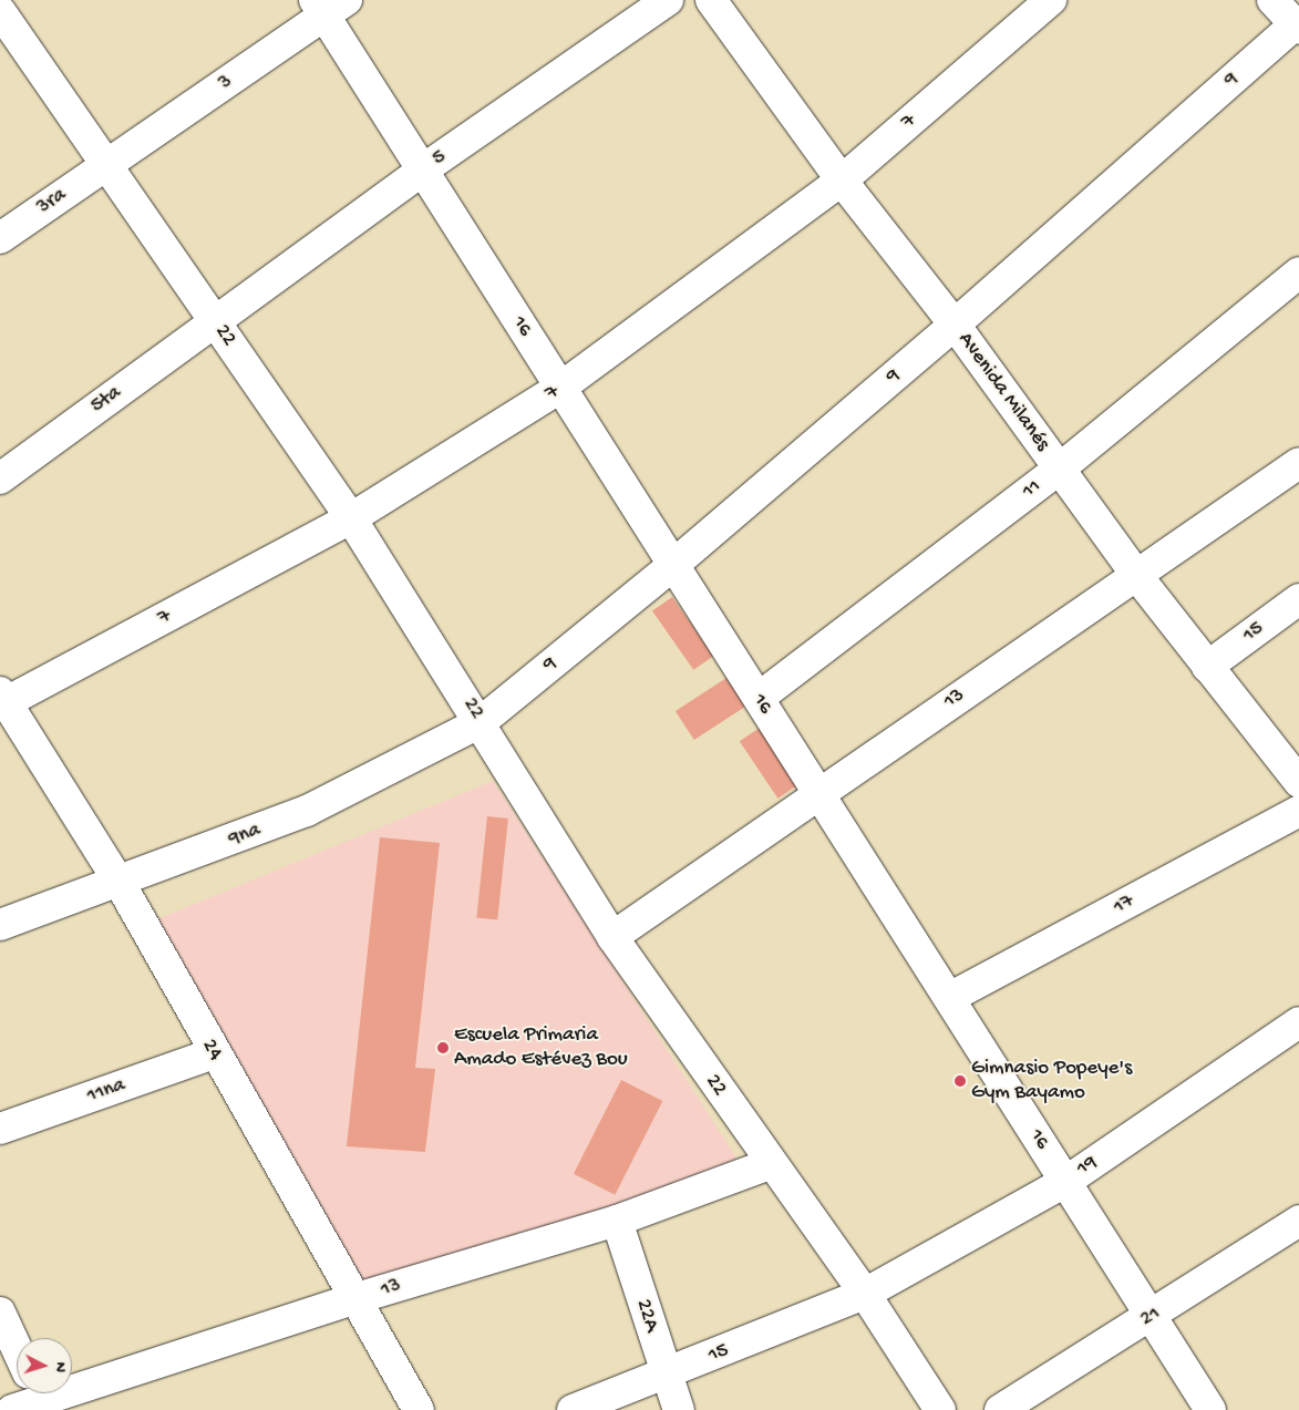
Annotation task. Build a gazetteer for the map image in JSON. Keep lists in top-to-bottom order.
{
  "streets": {
    "street": [
      "9",
      "3",
      "7",
      "5",
      "3ra",
      "16",
      "22",
      "Avenida Milanés",
      "5ta",
      "11",
      "15",
      "13",
      "9na",
      "17",
      "24",
      "11na",
      "19",
      "22A",
      "21"
    ]
  },
  "crossings": [
    ["9", "16"],
    ["9", "22"],
    ["9", "Avenida Milanés"],
    ["9", "9na"],
    ["3", "3ra"],
    ["3", "16"],
    ["3", "22"],
    ["7", "16"],
    ["7", "22"],
    ["7", "Avenida Milanés"],
    ["7", "24"],
    ["5", "16"],
    ["5", "22"],
    ["5", "5ta"],
    ["3ra", "22"],
    ["16", "11"],
    ["16", "13"],
    ["16", "17"],
    ["16", "19"],
    ["16", "21"],
    ["22", "5ta"],
    ["22", "15"],
    ["22", "13"],
    ["22", "9na"],
    ["22", "19"],
    ["Avenida Milanés", "11"],
    ["Avenida Milanés", "15"],
    ["Avenida Milanés", "13"],
    ["15", "19"],
    ["15", "22A"],
    ["13", "24"],
    ["13", "22A"],
    ["9na", "24"],
    ["24", "11na"]
  ],
  "places": ["Escuela Primaria Amado Estévez Bou", "Gimnasio Popeye's Gym Bayamo"],
  "north": "right"
}
